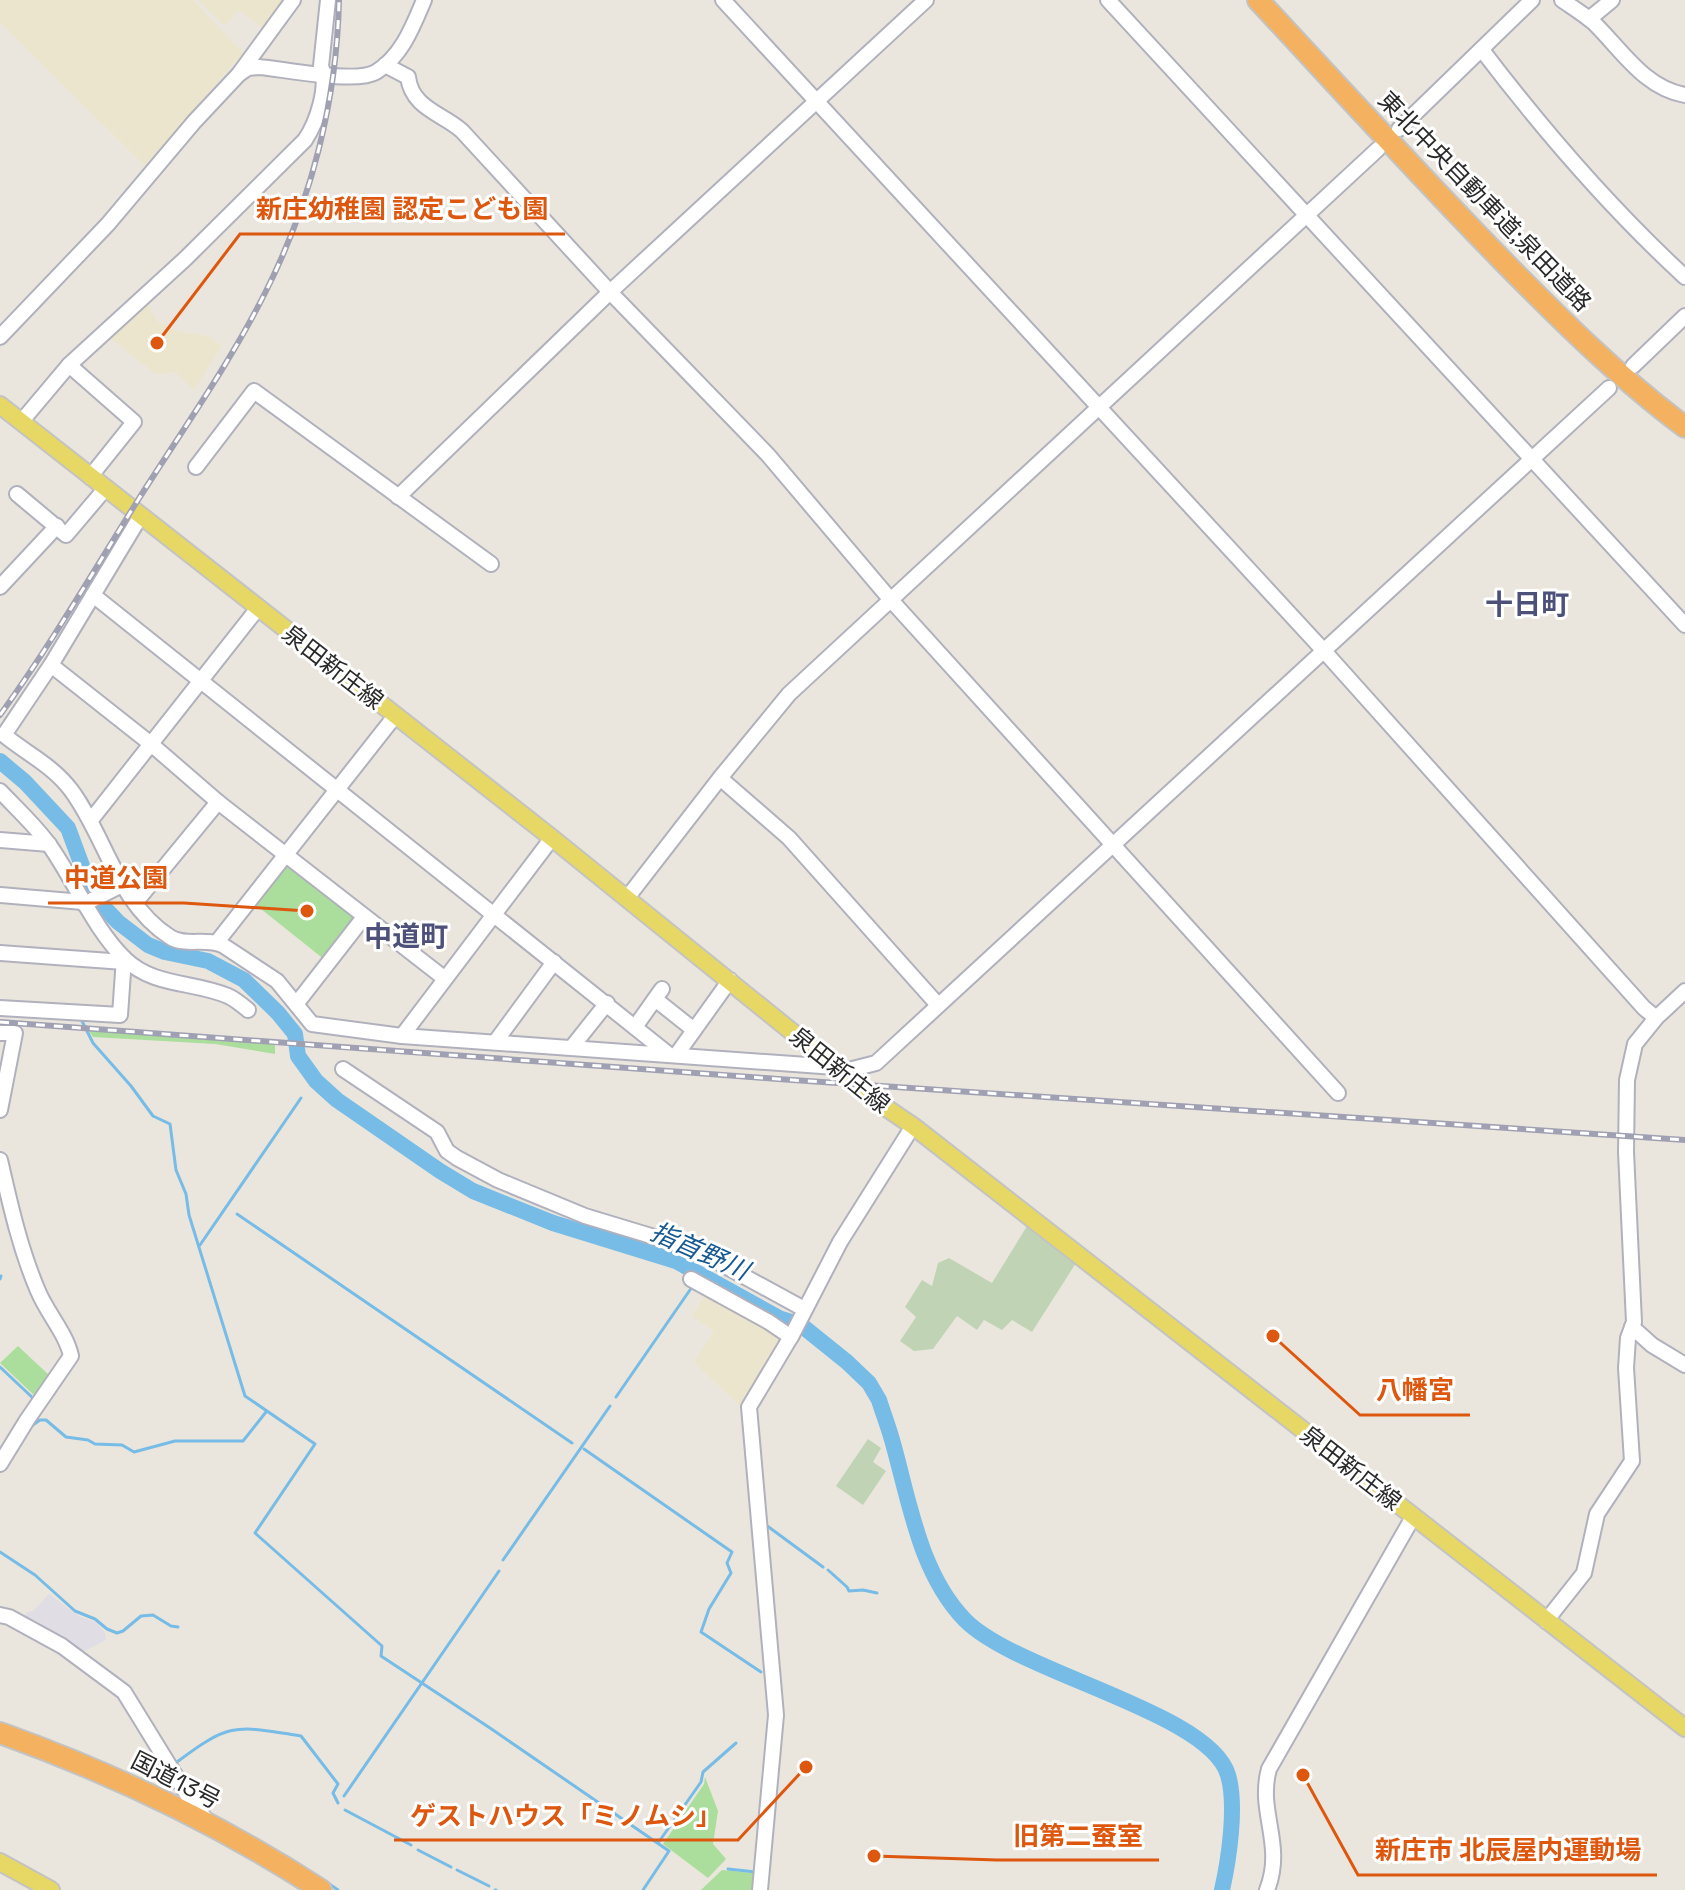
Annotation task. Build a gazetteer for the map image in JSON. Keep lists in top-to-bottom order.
{
  "streets": {
    "highway": ["東北中央自動車道;泉田道路", "国道13号"],
    "main road": ["泉田新庄線"]
  },
  "districts": ["十日町", "中道町"],
  "water": ["指首野川"],
  "places": [
    "新庄幼稚園 認定こども園",
    "中道公園",
    "八幡宮",
    "ゲストハウス「ミノムシ」",
    "新庄市 北辰屋内運動場",
    "旧第二蚕室"
  ]
}
